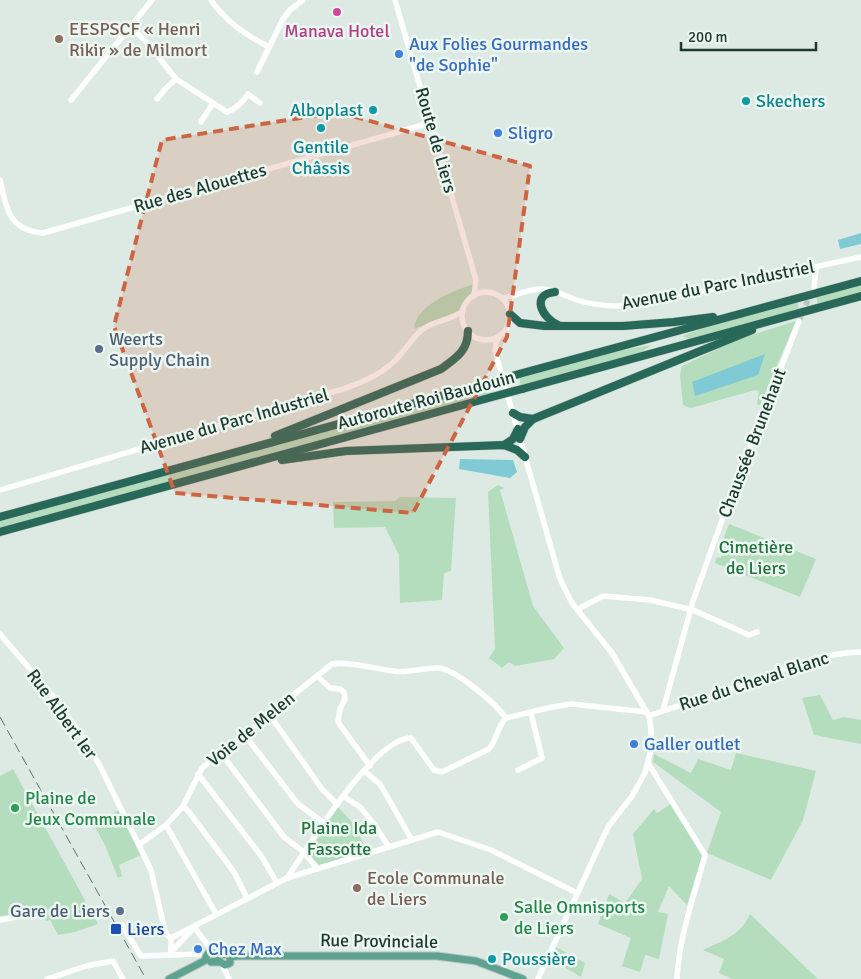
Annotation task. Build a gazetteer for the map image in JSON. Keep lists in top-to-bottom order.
{
  "streets": {
    "highway": ["Autoroute Roi Baudouin"],
    "main road": ["Rue Provinciale"],
    "street": [
      "Route de Liers",
      "Rue des Alouettes",
      "Avenue du Parc Industriel",
      "Chaussée Brunehaut",
      "Rue du Cheval Blanc",
      "Rue Albert Ier",
      "Voie de Melen"
    ]
  },
  "crossings": [
    ["Route de Liers", "Rue des Alouettes"],
    ["Route de Liers", "Avenue du Parc Industriel"],
    ["Chaussée Brunehaut", "Rue du Cheval Blanc"],
    ["Rue Albert Ier", "Voie de Melen"]
  ],
  "parks": ["Cimetière de Liers", "Plaine Ida Fassotte"],
  "places": {
    "other": [
      "Manava Hotel",
      "EESPSCF « Henri Rikir » de Milmort",
      "Aux Folies Gourmandes \"de Sophie\"",
      "Skechers",
      "Alboplast",
      "Gentile Châssis",
      "Sligro",
      "Weerts Supply Chain",
      "Galler outlet",
      "Plaine de Jeux Communale",
      "Ecole Communale de Liers",
      "Gare de Liers",
      "Salle Omnisports de Liers",
      "Chez Max",
      "Poussière"
    ],
    "transit": ["Liers"]
  },
  "scale_bar": "200 m"
}
